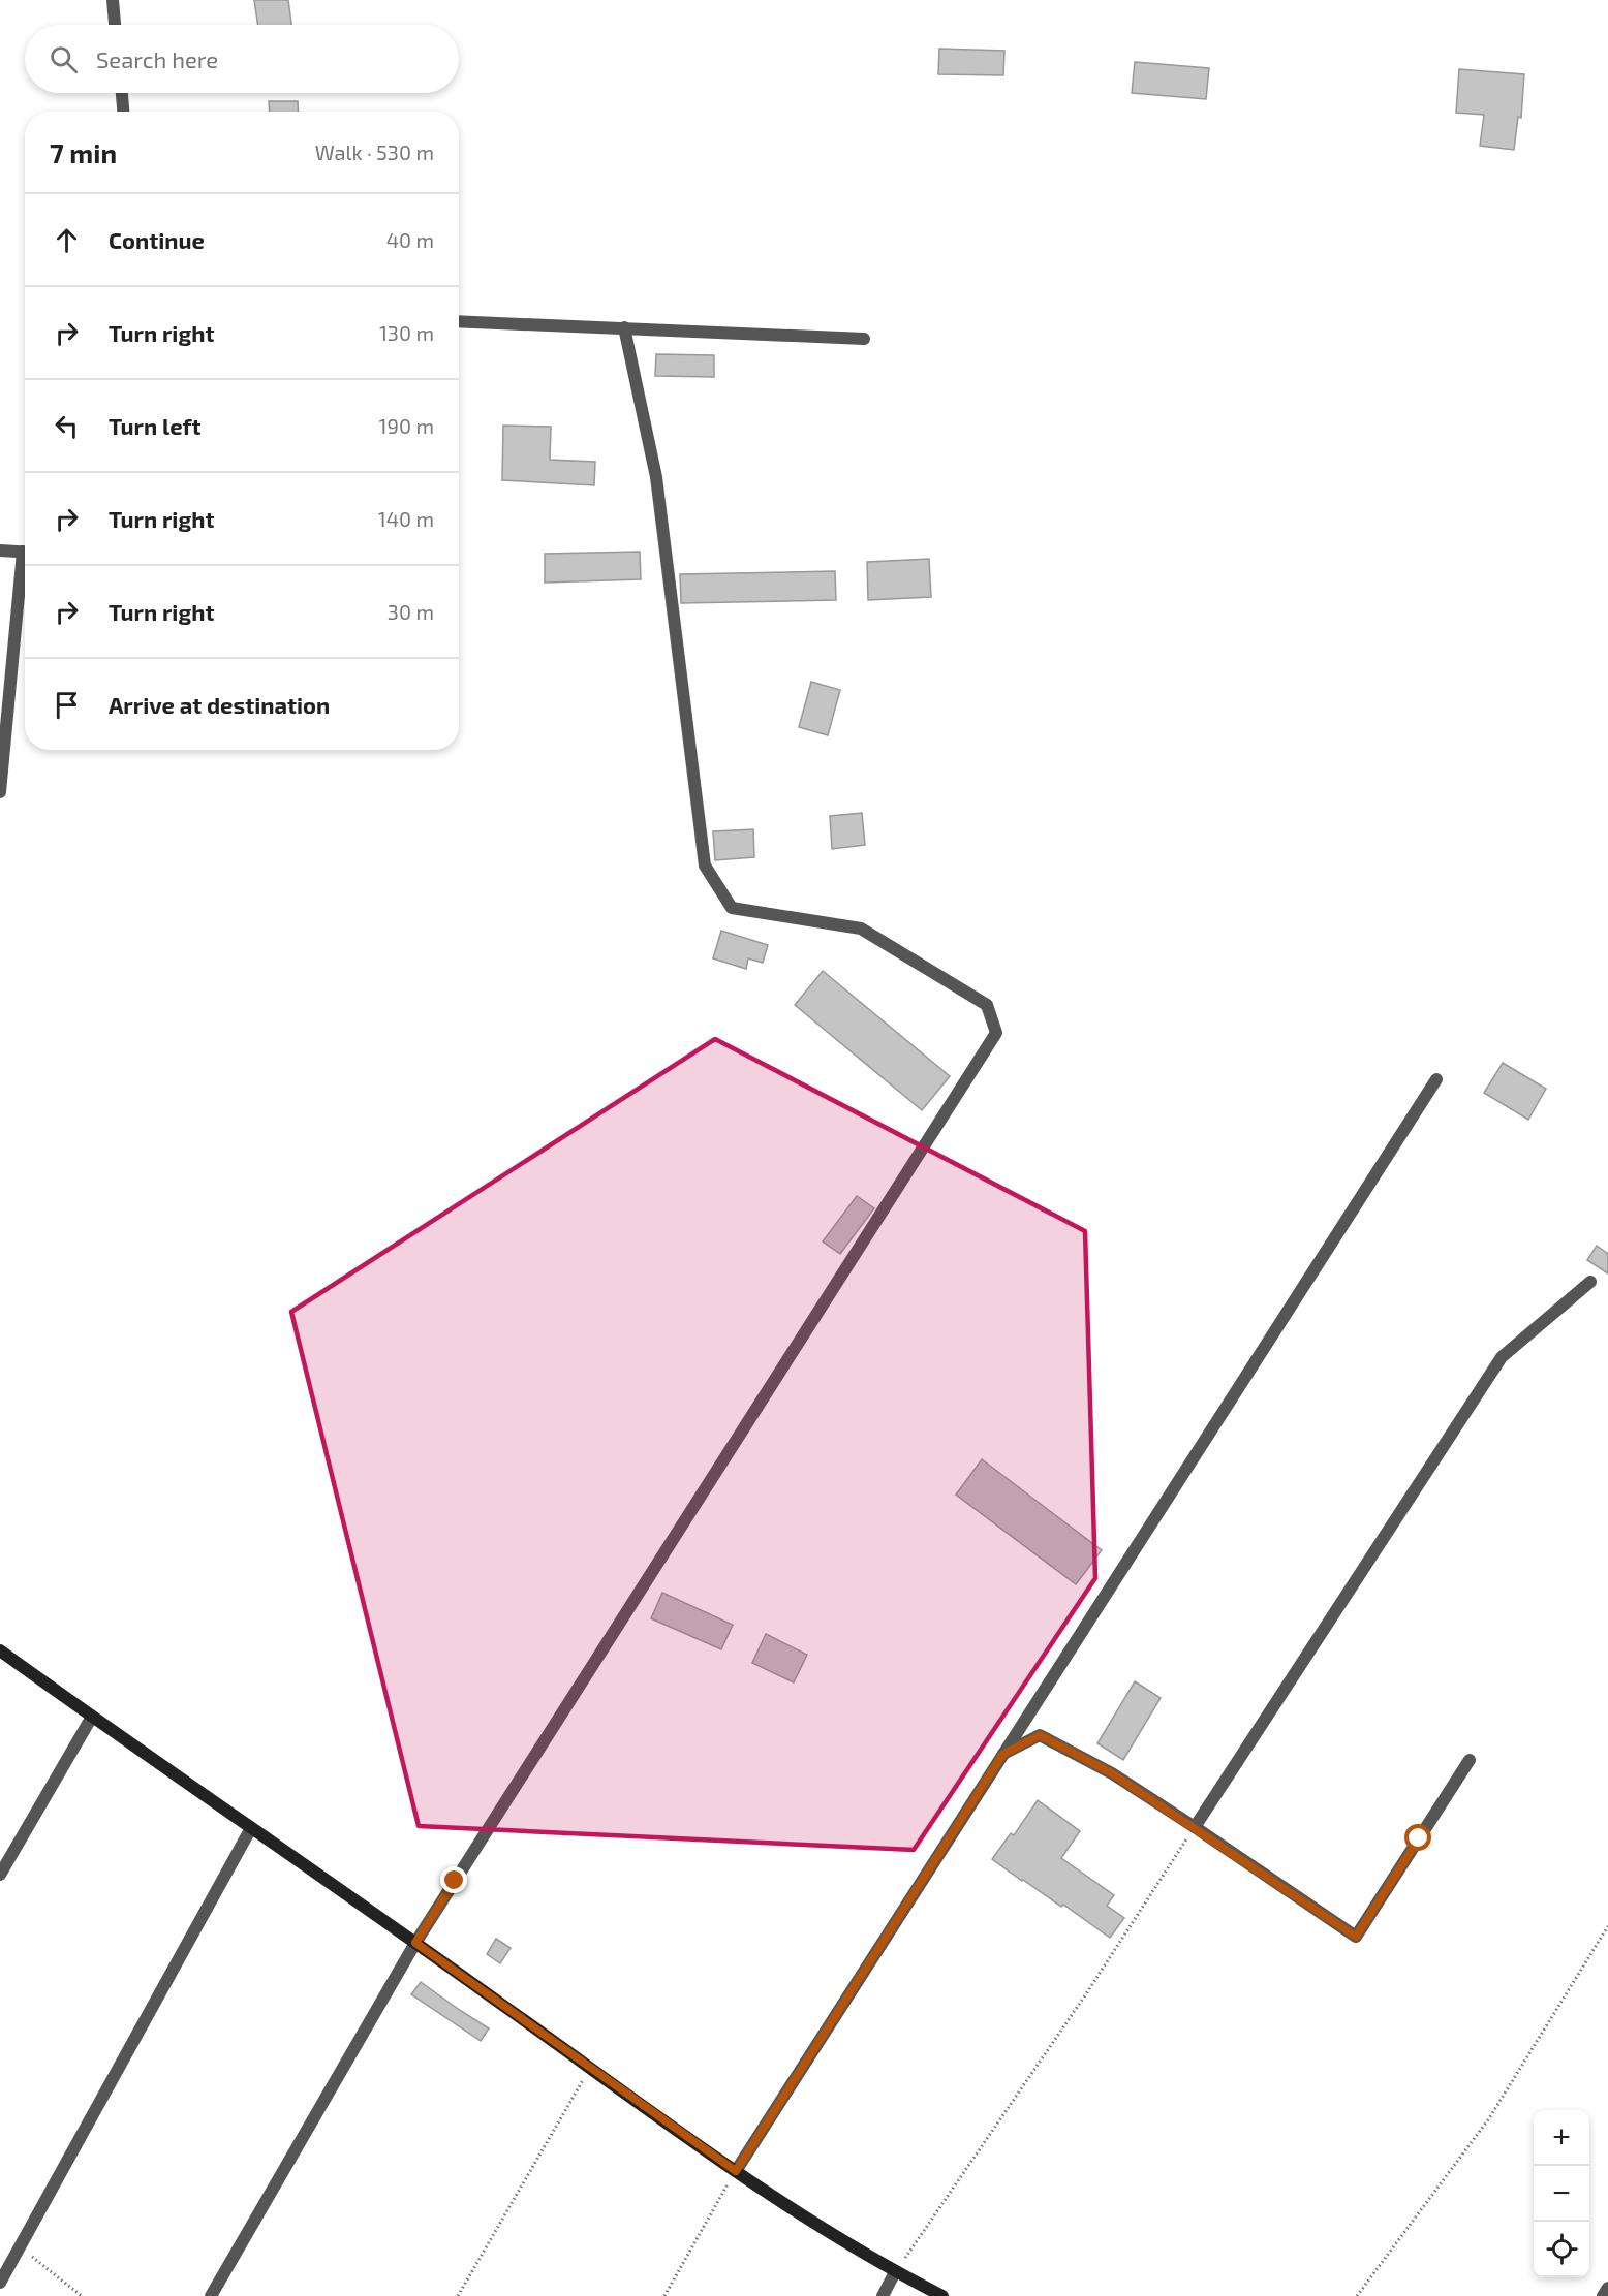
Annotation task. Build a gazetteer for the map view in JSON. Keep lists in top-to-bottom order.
{
  "page": {
    "search": "Search here",
    "heading": ["7 min", "Walk · 530 m"],
    "list": [
      ["Continue", "40 m"],
      ["Turn right", "130 m"],
      ["Turn left", "190 m"],
      ["Turn right", "140 m"],
      ["Turn right", "30 m"],
      "Arrive at destination"
    ],
    "map_buttons": ["+", "−"]
  }
}
